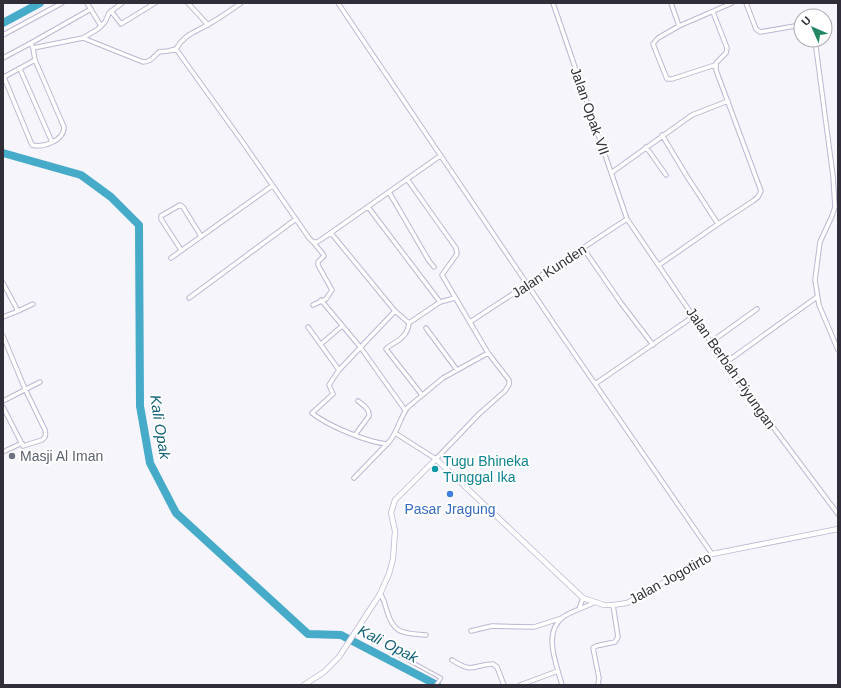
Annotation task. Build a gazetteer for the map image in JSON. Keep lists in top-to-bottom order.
{
  "streets": {
    "street": [
      "Jalan Opak VII",
      "Jalan Kunden",
      "Jalan Berbah Piyungan",
      "Jalan Jogotirto"
    ]
  },
  "crossings": [
    ["Jalan Opak VII", "Jalan Kunden"],
    ["Jalan Opak VII", "Jalan Berbah Piyungan"],
    ["Jalan Kunden", "Jalan Berbah Piyungan"]
  ],
  "water": ["Kali Opak"],
  "places": ["Masji Al Iman", "Tugu Bhineka Tunggal Ika", "Pasar Jragung"],
  "north": "top left"
}
